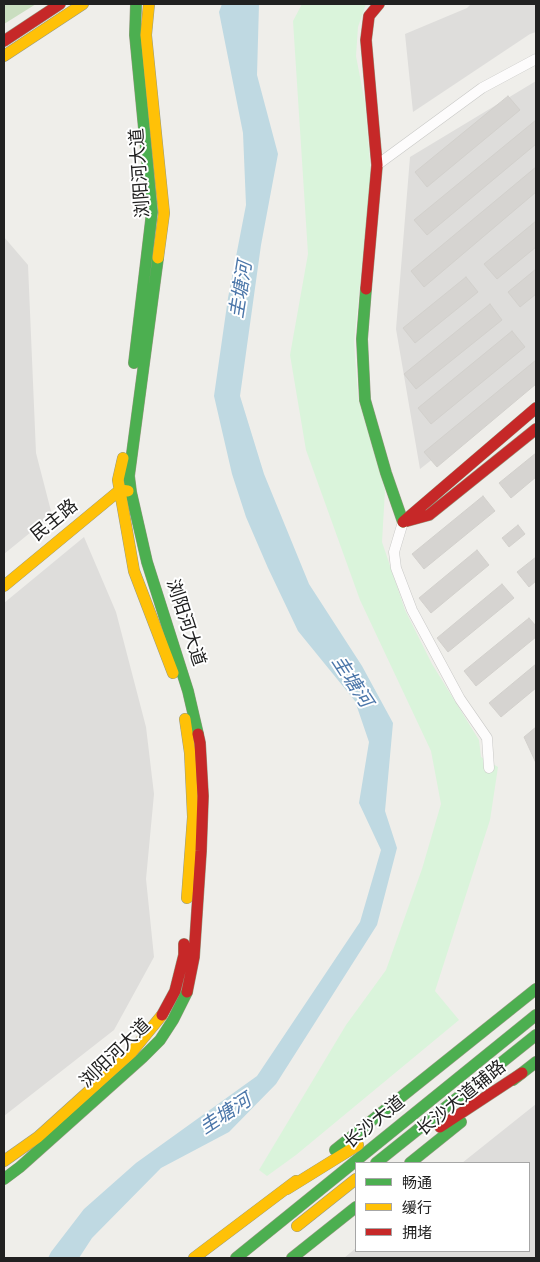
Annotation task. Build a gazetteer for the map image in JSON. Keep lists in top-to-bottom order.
{
  "streets": {
    "main road": [
      "浏阳河大道",
      "民主路",
      "长沙大道辅路",
      "长沙大道"
    ]
  },
  "crossings": [
    ["浏阳河大道", "民主路"]
  ],
  "water": ["圭塘河"],
  "legend": ["畅通", "缓行", "拥堵"]
}
